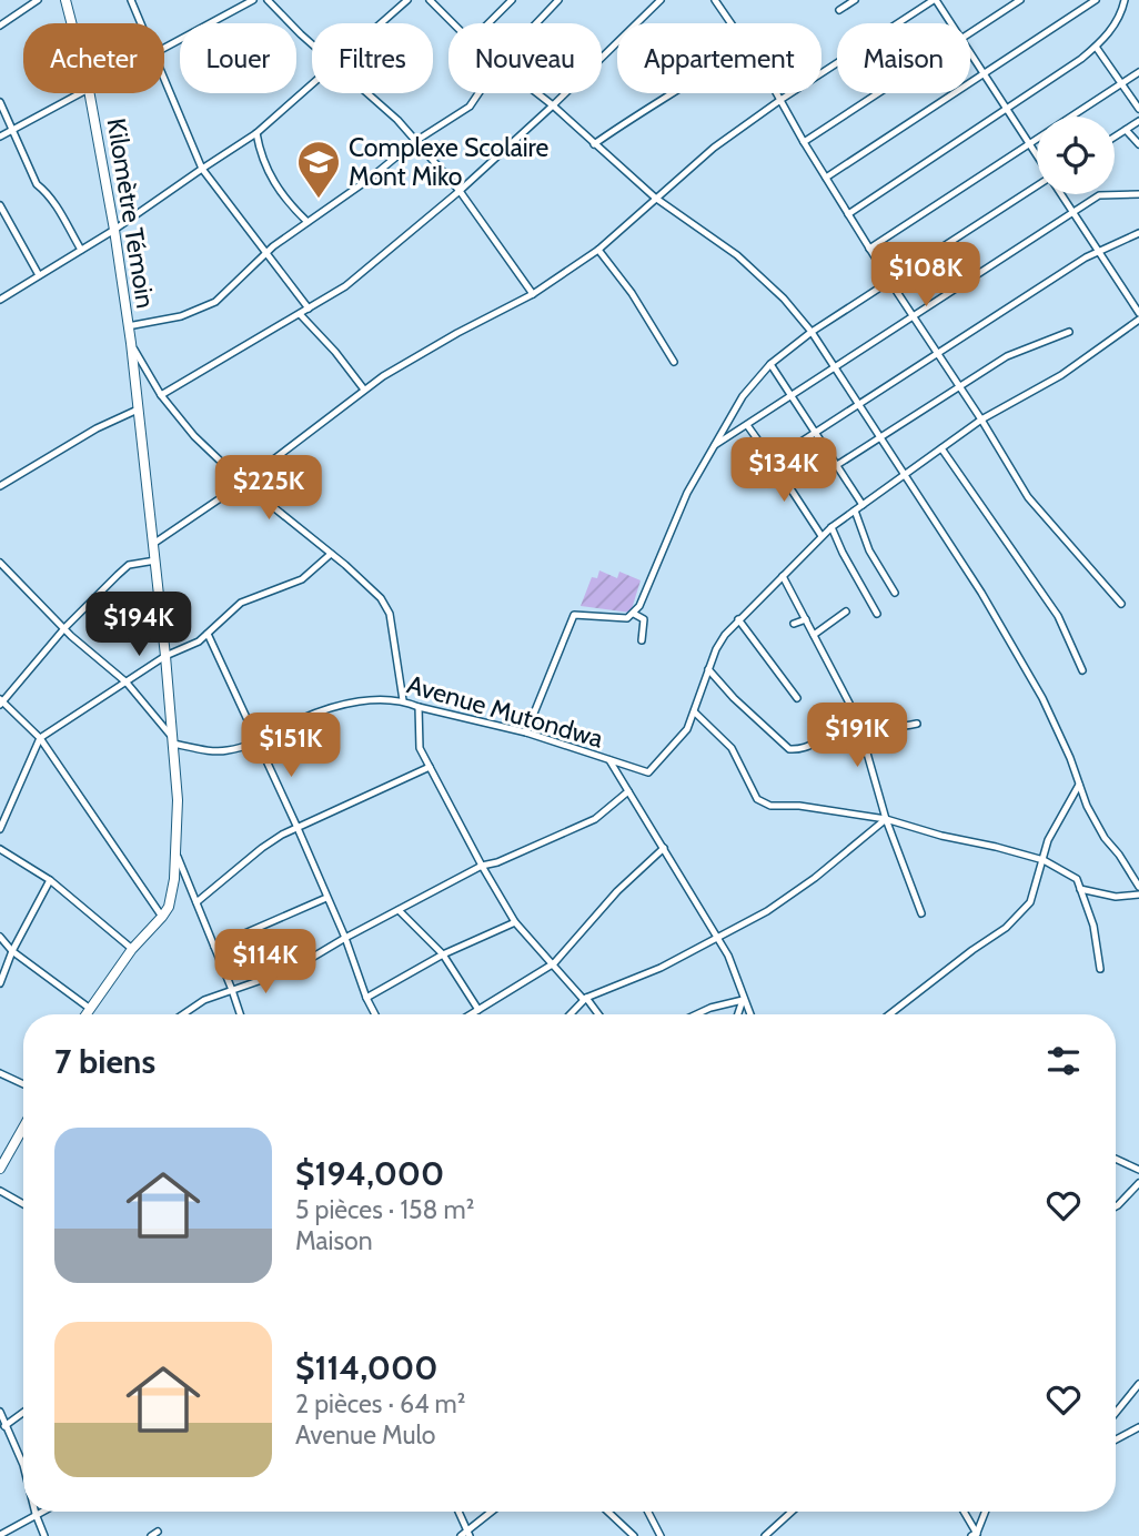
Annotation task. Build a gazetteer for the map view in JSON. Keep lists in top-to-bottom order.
{
  "streets": {
    "main road": ["Kilomètre Témoin"],
    "street": ["Avenue Mutondwa"]
  },
  "crossings": [
    ["Kilomètre Témoin", "Avenue Mutondwa"]
  ],
  "places": {
    "school or university": ["Complexe Scolaire Mont Miko"]
  },
  "page": {
    "chip": [
      "Acheter",
      "Louer",
      "Filtres",
      "Nouveau",
      "Appartement",
      "Maison"
    ],
    "price": [
      "$108K",
      "$134K",
      "$225K",
      "$194K",
      "$191K",
      "$151K",
      "$114K"
    ],
    "heading": "7 biens",
    "list": [
      {
        "name": "$194,000",
        "note": "5 pièces · 158 m² · Maison"
      },
      {
        "name": "$114,000",
        "note": "2 pièces · 64 m² · Avenue Mulo"
      }
    ]
  }
}
